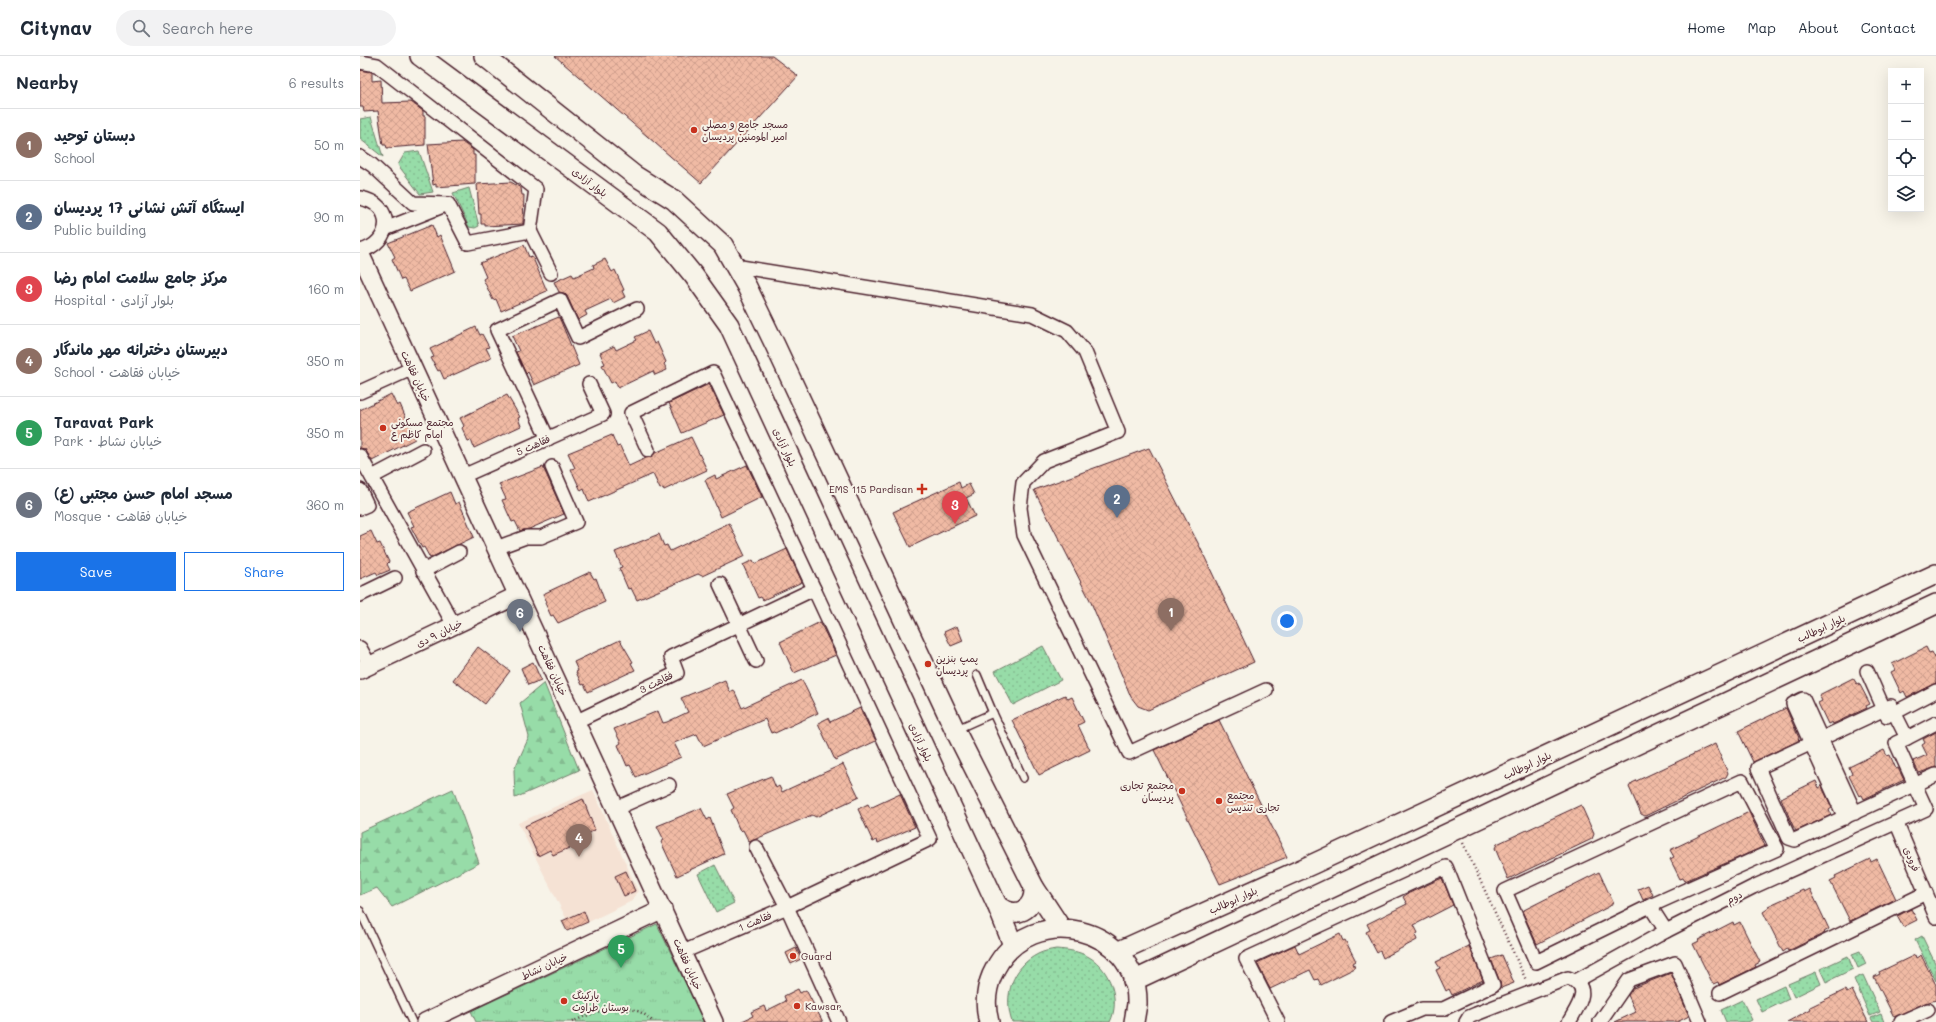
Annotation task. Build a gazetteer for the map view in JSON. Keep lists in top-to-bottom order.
{
  "streets": {
    "main road": ["بلوار آزادی", "بلوار ابوطالب"],
    "street": [
      "خیابان فقاهت",
      "فقاهت 5",
      "خیابان ۹ دی",
      "فقاهت 3",
      "فرودی",
      "دوم",
      "فقاهت 1",
      "خیابان نشاط"
    ]
  },
  "crossings": [
    ["خیابان فقاهت", "فقاهت 5"],
    ["خیابان فقاهت", "خیابان ۹ دی"],
    ["خیابان فقاهت", "فقاهت 3"],
    ["خیابان فقاهت", "فقاهت 1"],
    ["خیابان فقاهت", "خیابان نشاط"],
    ["فرودی", "دوم"]
  ],
  "places": {
    "other": [
      "مسجد جامع و مصلی امیر المومنین پردیسان",
      "مجتمع مسکونی امام کاظم ع",
      "پمپ بنزین پردیسان",
      "مجتمع تجاری پردیسان",
      "مجتمع تجاری تندیس",
      "Guard",
      "پارکینگ بوستان طراوت",
      "Kawsar"
    ],
    "health": ["EMS 115 Pardisan"]
  },
  "page": {
    "header": "Citynav",
    "search": "Search here",
    "nav": [
      "Home",
      "Map",
      "About",
      "Contact"
    ],
    "heading": ["Nearby", "6 results"],
    "map_buttons": ["+", "−"],
    "list": [
      {
        "mark": "1",
        "name": "دبستان توحید",
        "note": "School",
        "value": "50 m"
      },
      {
        "mark": "2",
        "name": "ایستگاه آتش نشانی 17 پردیسان",
        "note": "Public building",
        "value": "90 m"
      },
      {
        "mark": "3",
        "name": "مرکز جامع سلامت امام رضا",
        "note": "Hospital · بلوار آزادی",
        "value": "160 m"
      },
      {
        "mark": "4",
        "name": "دبیرستان دخترانه مهر ماندگار",
        "note": "School · خیابان فقاهت",
        "value": "350 m"
      },
      {
        "mark": "5",
        "name": "Taravat Park",
        "note": "Park · خیابان نشاط",
        "value": "350 m"
      },
      {
        "mark": "6",
        "name": "مسجد امام حسن مجتبی (ع)",
        "note": "Mosque · خیابان فقاهت",
        "value": "360 m"
      }
    ],
    "pins": [
      "2",
      "3",
      "1",
      "6",
      "4",
      "5"
    ],
    "buttons": ["Save", "Share"]
  }
}
